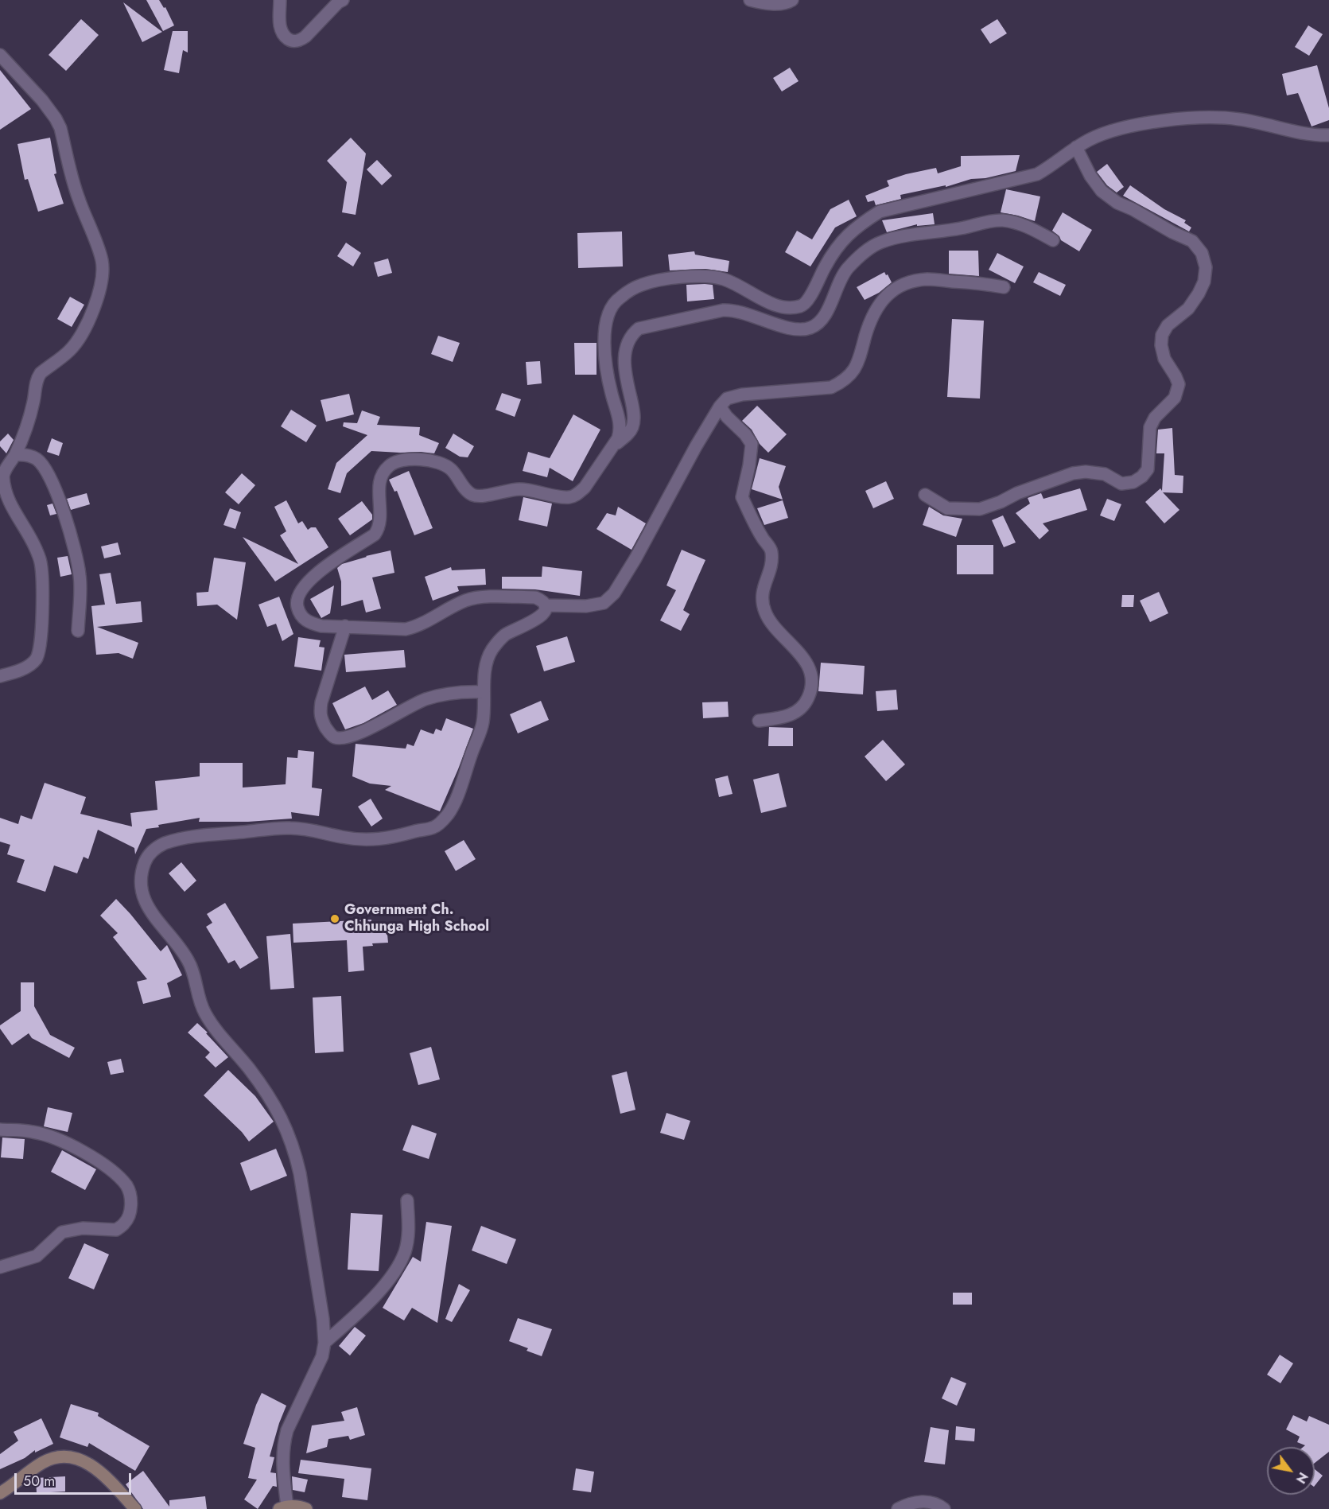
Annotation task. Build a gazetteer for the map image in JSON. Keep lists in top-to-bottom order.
{
  "places": ["Government Ch. Chhunga High School"],
  "scale_bar": "50 m",
  "north": "bottom right"
}
